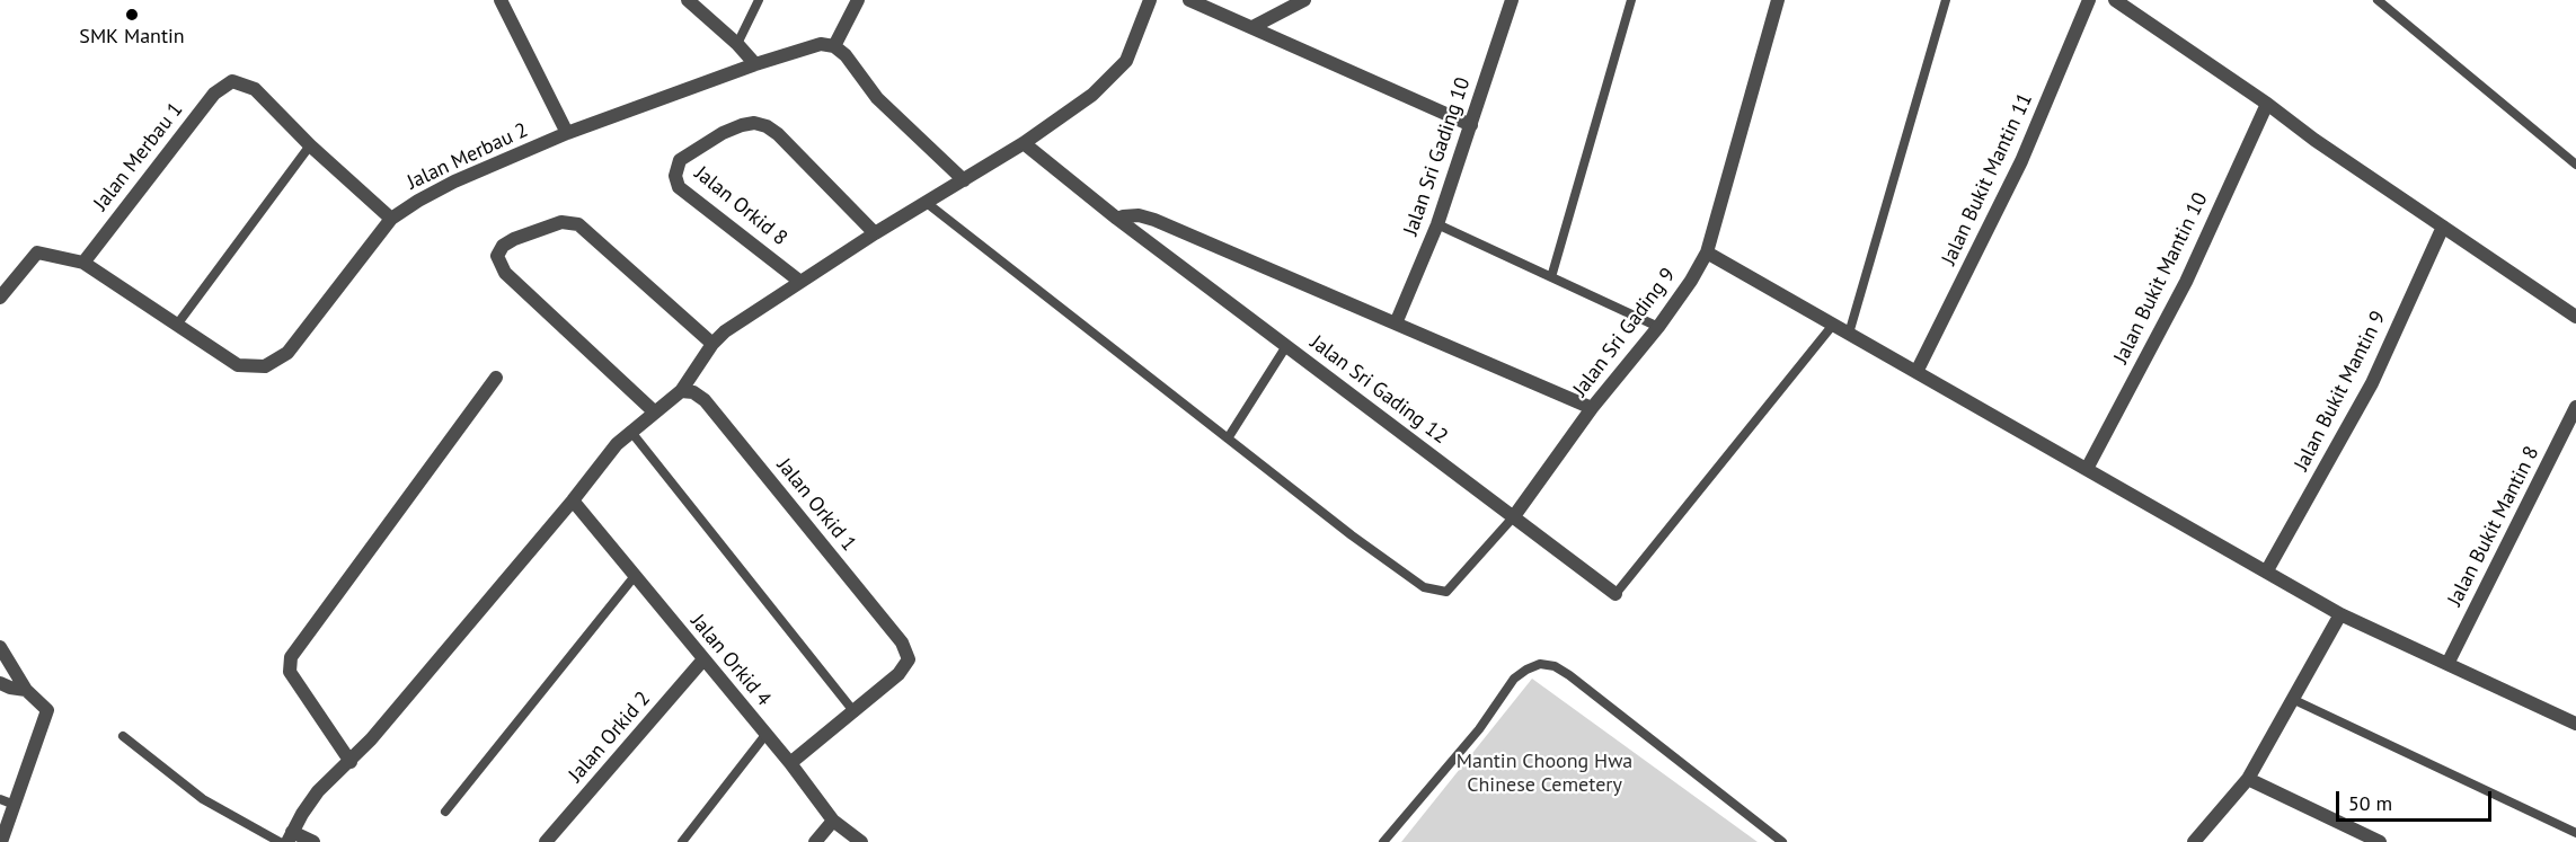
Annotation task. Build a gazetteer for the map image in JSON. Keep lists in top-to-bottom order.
{
  "streets": {
    "street": [
      "Jalan Merbau 1",
      "Jalan Merbau 2",
      "Jalan Sri Gading 10",
      "Jalan Bukit Mantin 11",
      "Jalan Orkid 8",
      "Jalan Bukit Mantin 10",
      "Jalan Sri Gading 9",
      "Jalan Sri Gading 12",
      "Jalan Bukit Mantin 9",
      "Jalan Orkid 1",
      "Jalan Bukit Mantin 8",
      "Jalan Orkid 4",
      "Jalan Orkid 2"
    ]
  },
  "crossings": [
    ["Jalan Merbau 1", "Jalan Merbau 2"],
    ["Jalan Sri Gading 9", "Jalan Sri Gading 12"],
    ["Jalan Orkid 4", "Jalan Orkid 2"]
  ],
  "parks": ["Mantin Choong Hwa Chinese Cemetery"],
  "places": ["SMK Mantin"],
  "scale_bar": "50 m"
}
